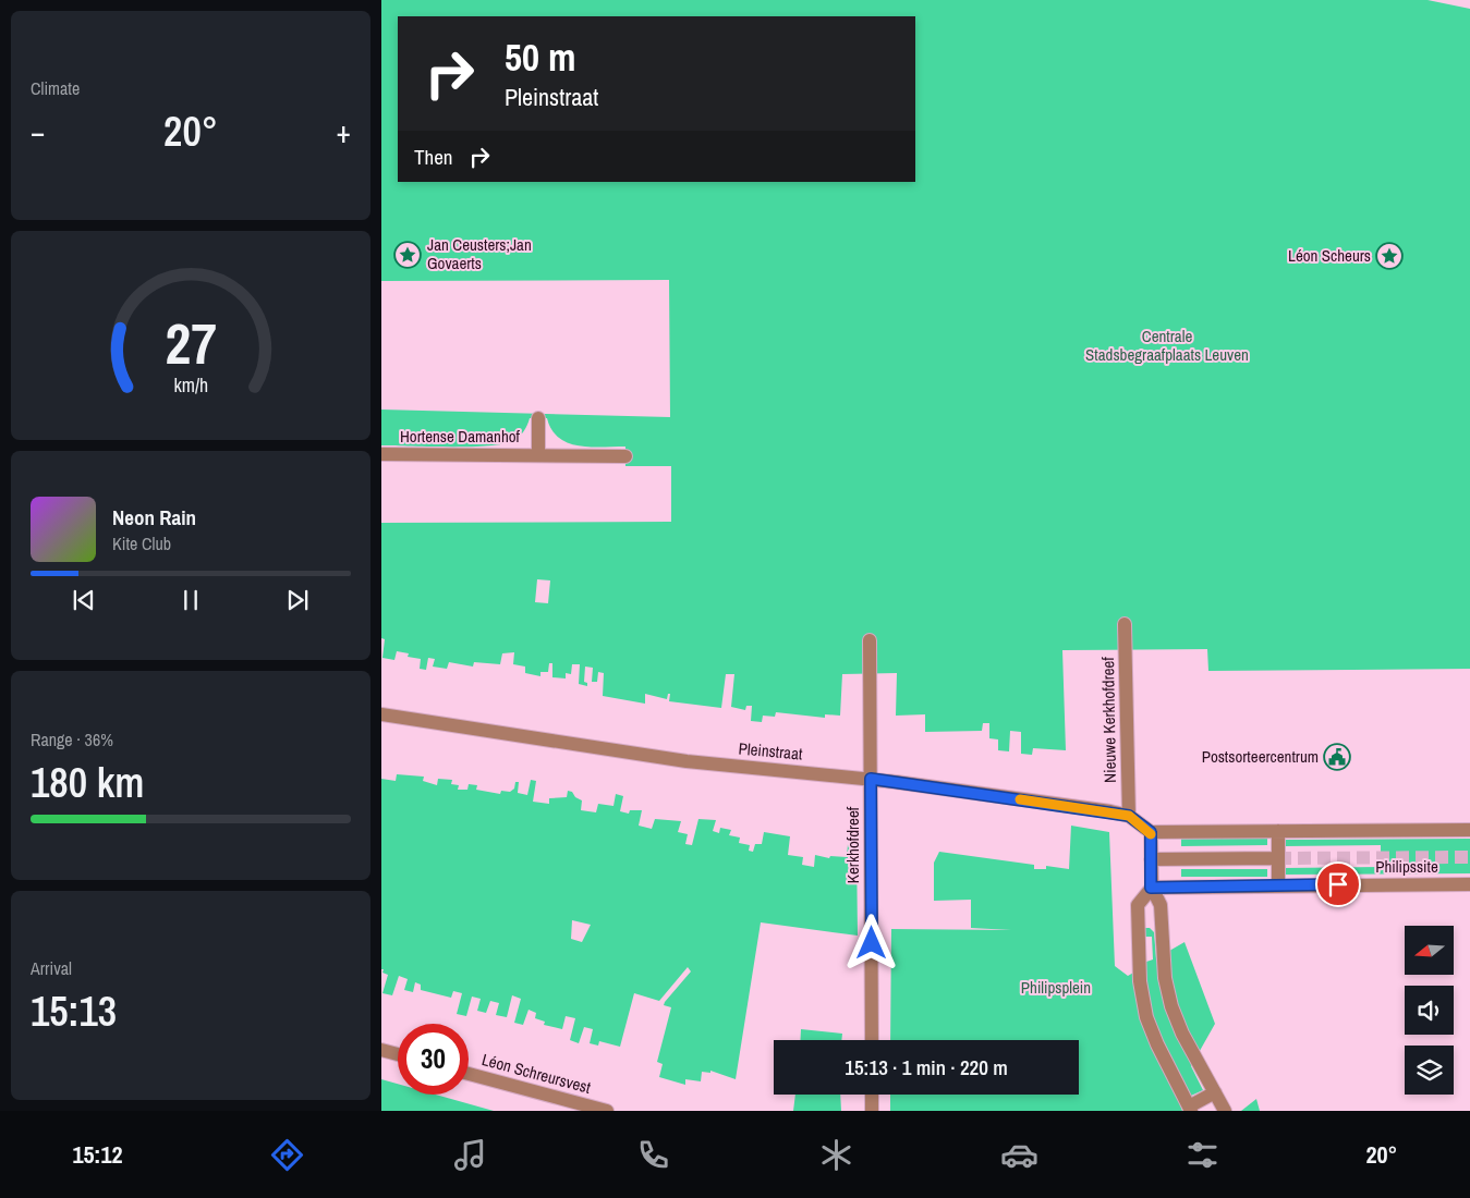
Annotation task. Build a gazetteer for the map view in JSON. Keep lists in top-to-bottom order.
{
  "streets": {
    "street": [
      "Hortense Damanhof",
      "Nieuwe Kerkhofdreef",
      "Pleinstraat",
      "Kerkhofdreef",
      "Philipssite",
      "Léon Schreursvest"
    ]
  },
  "crossings": [
    ["Nieuwe Kerkhofdreef", "Pleinstraat"],
    ["Pleinstraat", "Kerkhofdreef"]
  ],
  "parks": ["Centrale Stadsbegraafplaats Leuven", "Philipsplein"],
  "places": {
    "place": ["Jan Ceusters;Jan Govaerts", "Léon Scheurs"],
    "public building": ["Postsorteercentrum"]
  },
  "north": "left",
  "page": {
    "tile": [
      "Climate",
      ["Range · 36%", "180 km"],
      ["Arrival", "15:13"]
    ],
    "turn": ["50 m", "Pleinstraat"],
    "heat": ["−", "20°", "+"],
    "then": "Then",
    "song": ["Neon Rain", "Kite Club"],
    "limit": "30",
    "trip": "15:13 · 1 min · 220 m",
    "tabs": ["15:12", "20°"],
    "gauge": ["27", "km/h"]
  }
}
